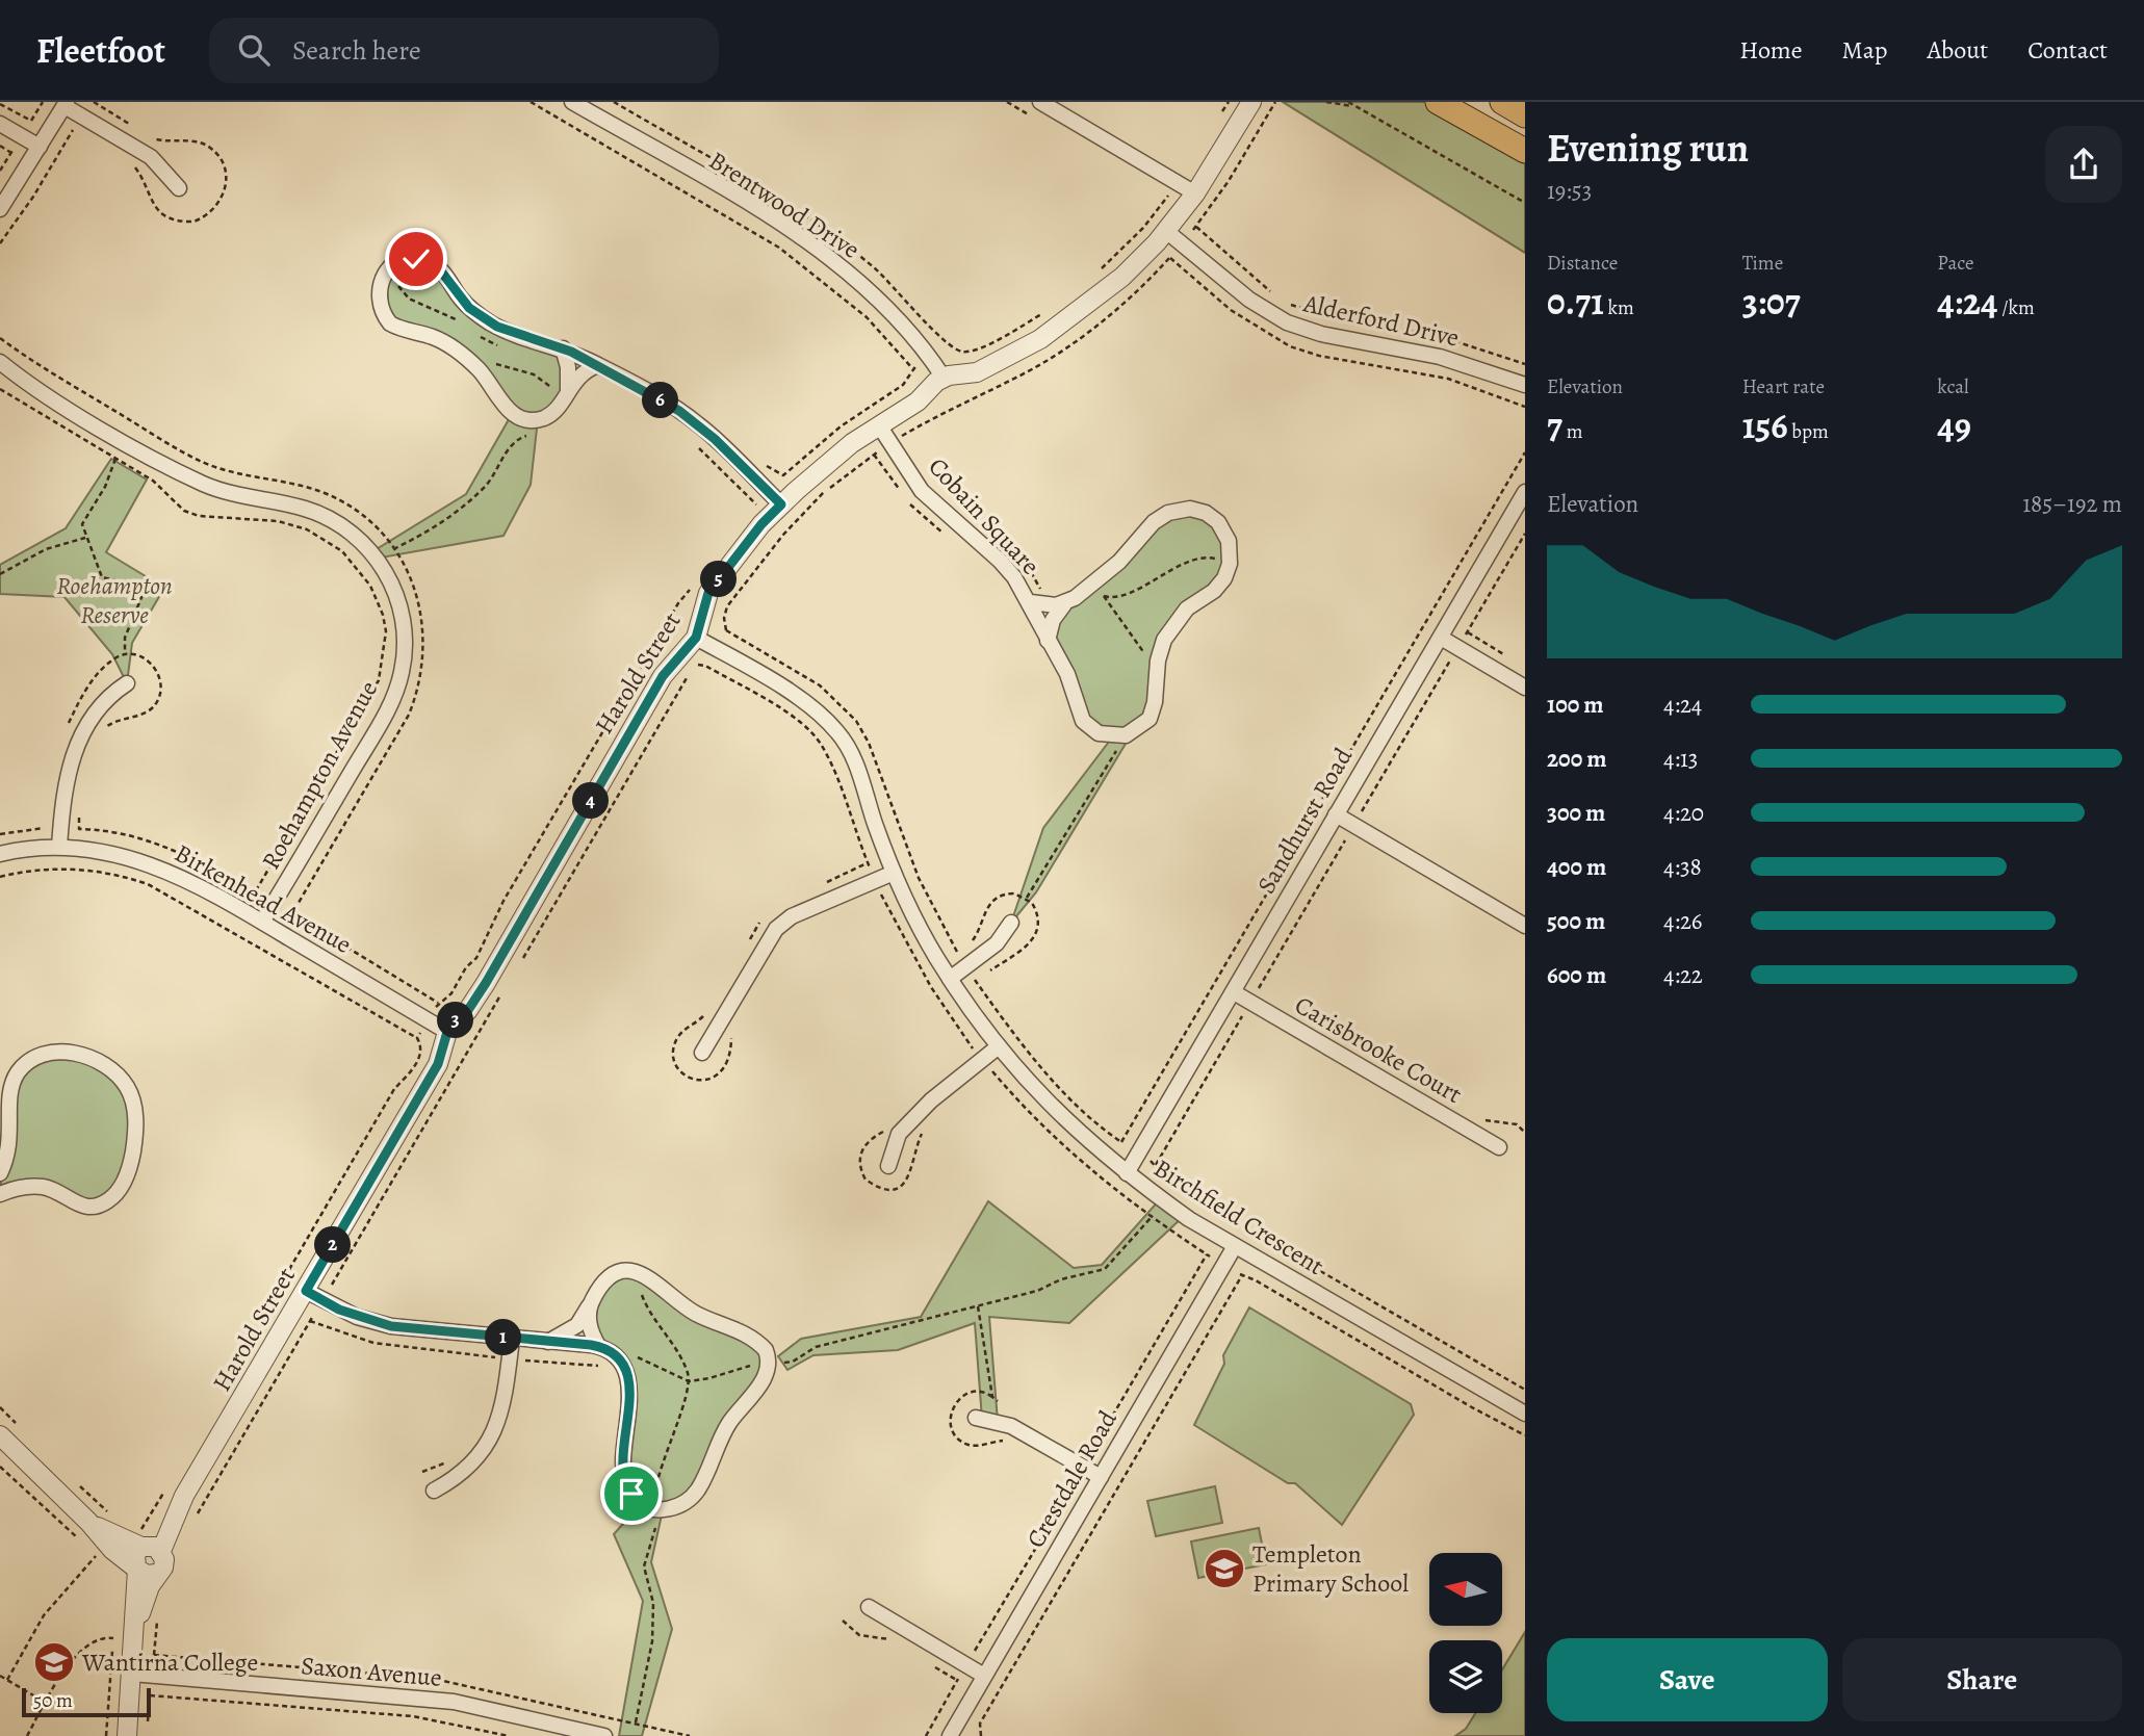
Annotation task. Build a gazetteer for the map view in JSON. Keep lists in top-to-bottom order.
{
  "streets": {
    "street": [
      "Brentwood Drive",
      "Alderford Drive",
      "Cobain Square",
      "Harold Street",
      "Roehampton Avenue",
      "Sandhurst Road",
      "Birkenhead Avenue",
      "Carisbrooke Court",
      "Birchfield Crescent",
      "Crestdale Road",
      "Saxon Avenue"
    ]
  },
  "crossings": [
    ["Brentwood Drive", "Harold Street"],
    ["Cobain Square", "Harold Street"],
    ["Harold Street", "Birkenhead Avenue"],
    ["Harold Street", "Birchfield Crescent"],
    ["Roehampton Avenue", "Birkenhead Avenue"],
    ["Sandhurst Road", "Carisbrooke Court"],
    ["Sandhurst Road", "Birchfield Crescent"],
    ["Birchfield Crescent", "Crestdale Road"]
  ],
  "parks": ["Roehampton Reserve"],
  "places": {
    "school or university": ["Templeton Primary School", "Wantirna College"]
  },
  "scale_bar": "50 m",
  "north": "left",
  "page": {
    "header": "Fleetfoot",
    "search": "Search here",
    "nav": [
      "Home",
      "Map",
      "About",
      "Contact"
    ],
    "heading": ["Evening run", "19:53"],
    "stats": [
      ["Distance", "0.71 km"],
      ["Time", "3:07"],
      ["Pace", "4:24 /km"],
      ["Elevation", "7 m"],
      ["Heart rate", "156 bpm"],
      ["kcal", "49"]
    ],
    "pins": [
      "6",
      "5",
      "4",
      "3",
      "2",
      "1"
    ],
    "chart": ["Elevation", "185–192 m"],
    "list": [
      {
        "name": "100 m",
        "note": "4:24"
      },
      {
        "name": "200 m",
        "note": "4:13"
      },
      {
        "name": "300 m",
        "note": "4:20"
      },
      {
        "name": "400 m",
        "note": "4:38"
      },
      {
        "name": "500 m",
        "note": "4:26"
      },
      {
        "name": "600 m",
        "note": "4:22"
      }
    ],
    "buttons": ["Save", "Share"],
    "scale": "50 m"
  }
}
